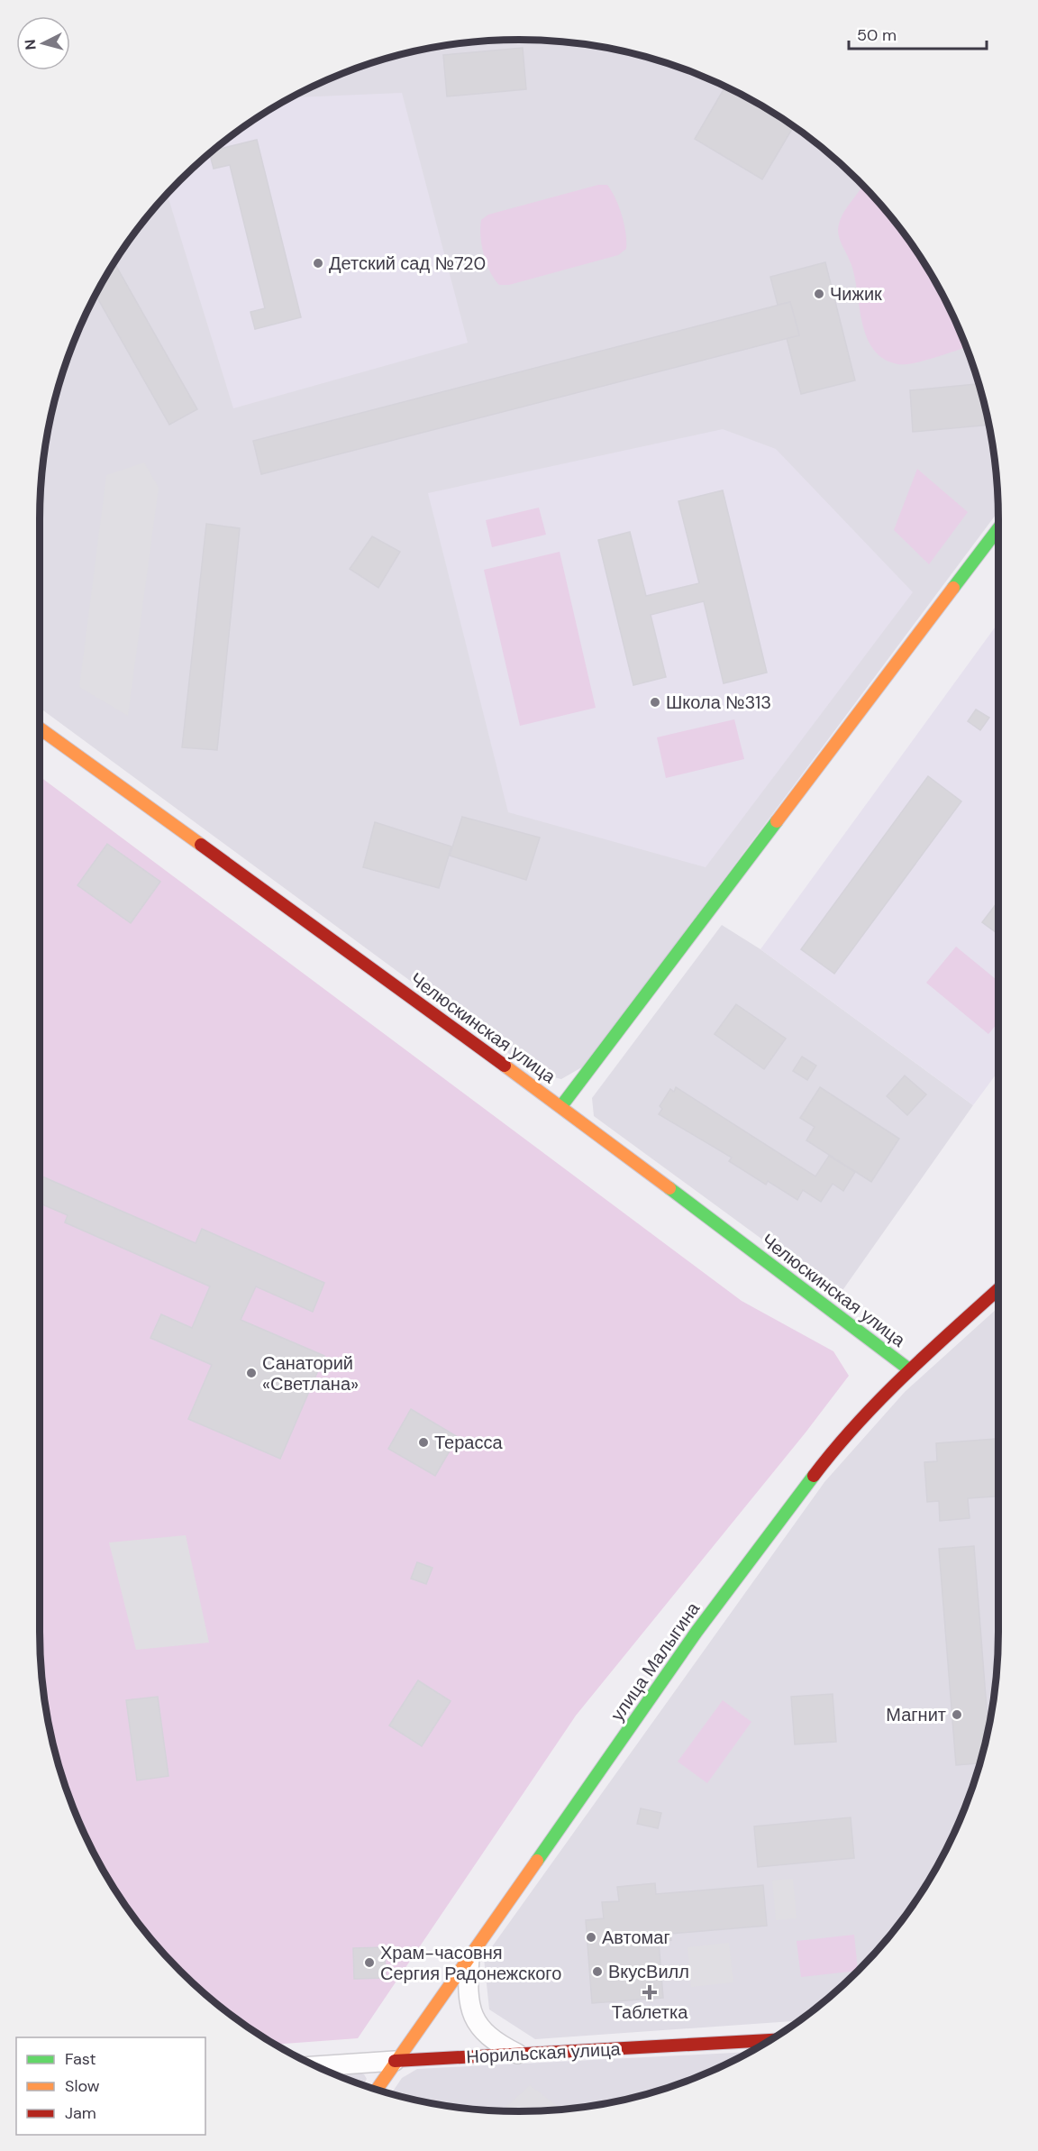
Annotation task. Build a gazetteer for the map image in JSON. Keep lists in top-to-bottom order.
{
  "streets": {
    "street": ["Челюскинская улица", "улица Малыгина", "Норильская улица"]
  },
  "crossings": [
    ["Челюскинская улица", "улица Малыгина"],
    ["улица Малыгина", "Норильская улица"]
  ],
  "places": {
    "other": [
      "Детский сад №720",
      "Чижик",
      "Школа №313",
      "Санаторий «Светлана»",
      "Терасса",
      "Магнит",
      "Автомаг",
      "Храм-часовня Сергия Радонежского",
      "ВкусВилл"
    ],
    "health": ["Таблетка"]
  },
  "legend": ["Fast", "Slow", "Jam"],
  "scale_bar": "50 m",
  "north": "left"
}
